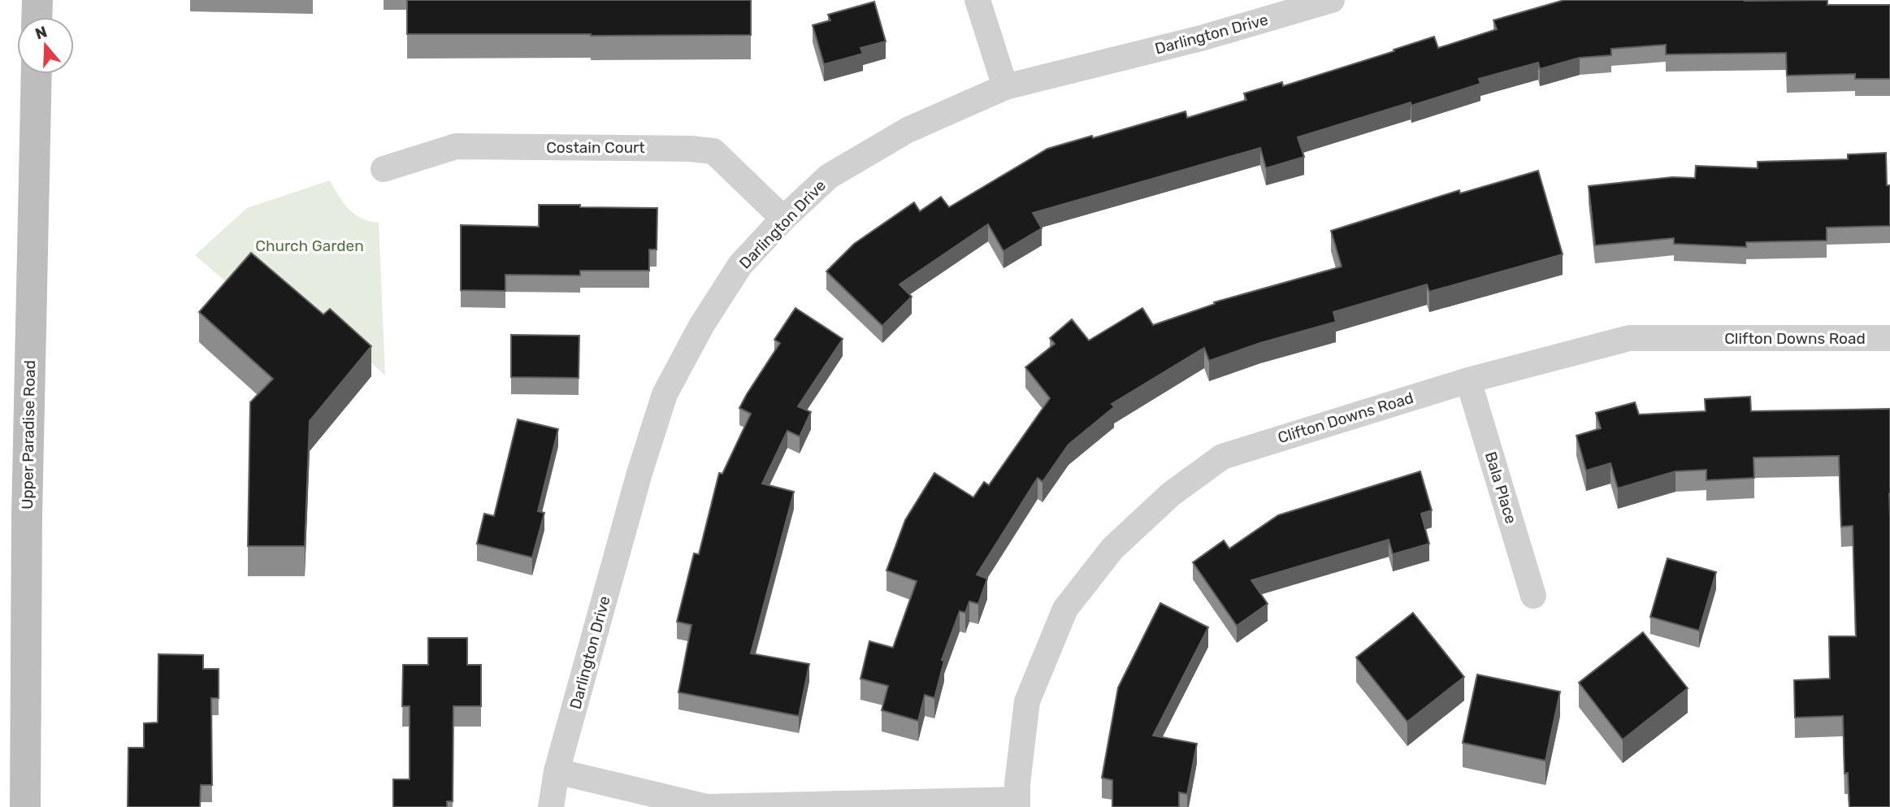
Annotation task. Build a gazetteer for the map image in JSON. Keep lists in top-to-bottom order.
{
  "streets": {
    "main road": ["Upper Paradise Road"],
    "street": [
      "Darlington Drive",
      "Costain Court",
      "Clifton Downs Road",
      "Bala Place"
    ]
  },
  "crossings": [
    ["Darlington Drive", "Costain Court"],
    ["Clifton Downs Road", "Bala Place"]
  ],
  "parks": ["Church Garden"],
  "north": "top"
}
